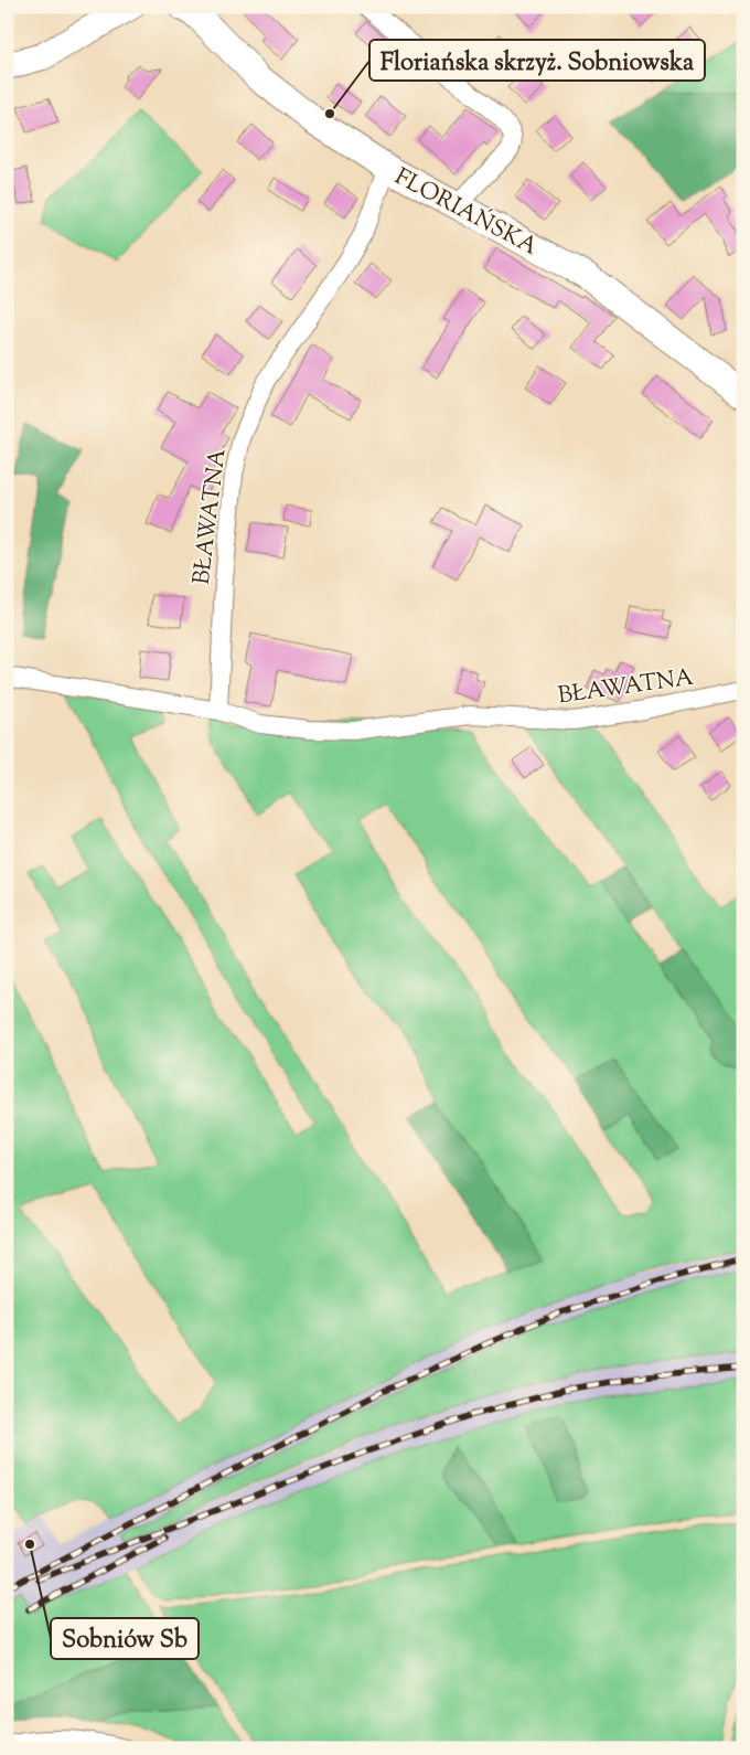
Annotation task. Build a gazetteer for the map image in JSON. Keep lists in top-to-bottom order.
{
  "streets": {
    "street": ["FLORIAŃSKA", "BŁAWATNA"]
  },
  "crossings": [
    ["FLORIAŃSKA", "BŁAWATNA"]
  ],
  "places": ["Floriańska skrzyż. Sobniowska", "Sobniów Sb"]
}
